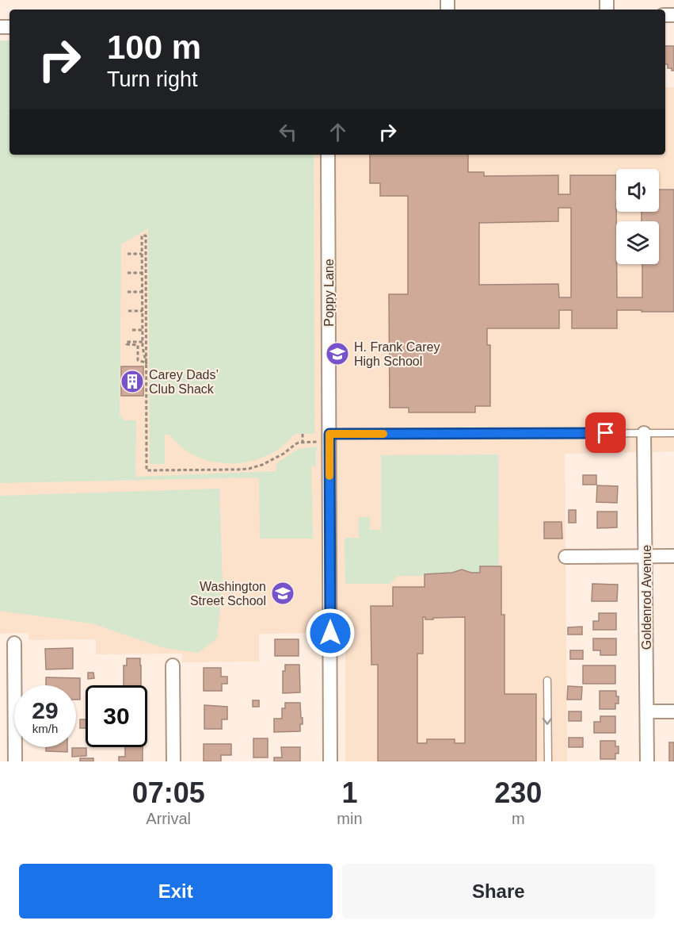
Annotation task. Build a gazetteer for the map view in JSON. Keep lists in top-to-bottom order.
{
  "streets": {
    "street": ["Poppy Lane", "Goldenrod Avenue"]
  },
  "places": {
    "school or university": ["H. Frank Carey High School", "Washington Street School"],
    "building": ["Carey Dads’ Club Shack"]
  },
  "page": {
    "turn": ["100 m", "Turn right"],
    "speed": "29 km/h",
    "limit": "30",
    "eta": [
      "07:05",
      "Arrival",
      "1",
      "min",
      "230",
      "m"
    ],
    "buttons": ["Exit", "Share"]
  }
}
